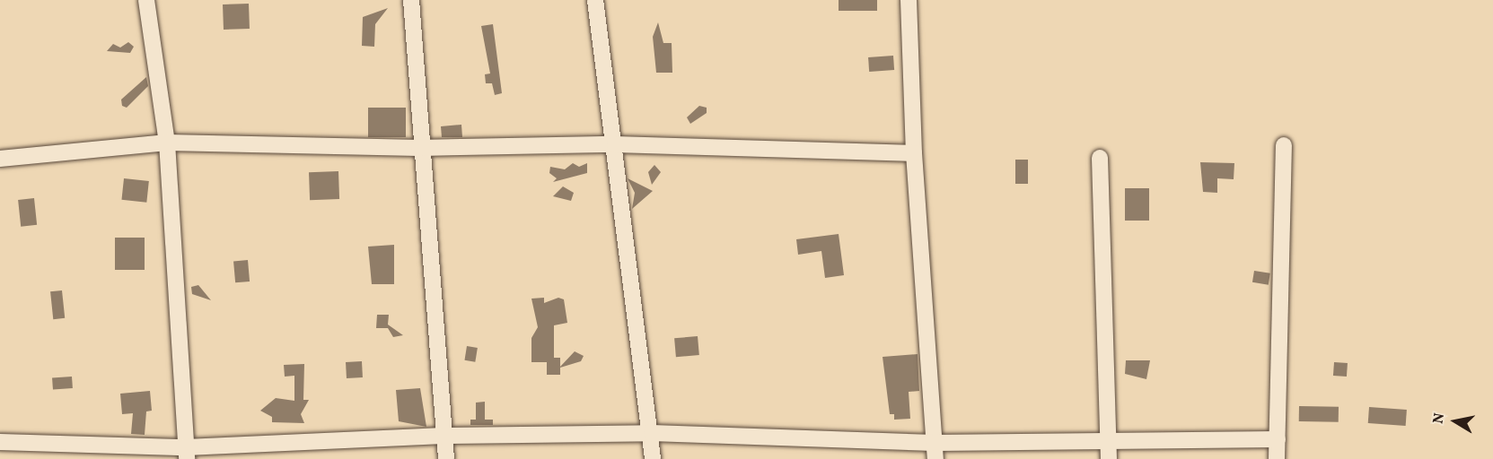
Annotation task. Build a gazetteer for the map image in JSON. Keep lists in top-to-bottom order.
{
  "north": "left"
}
